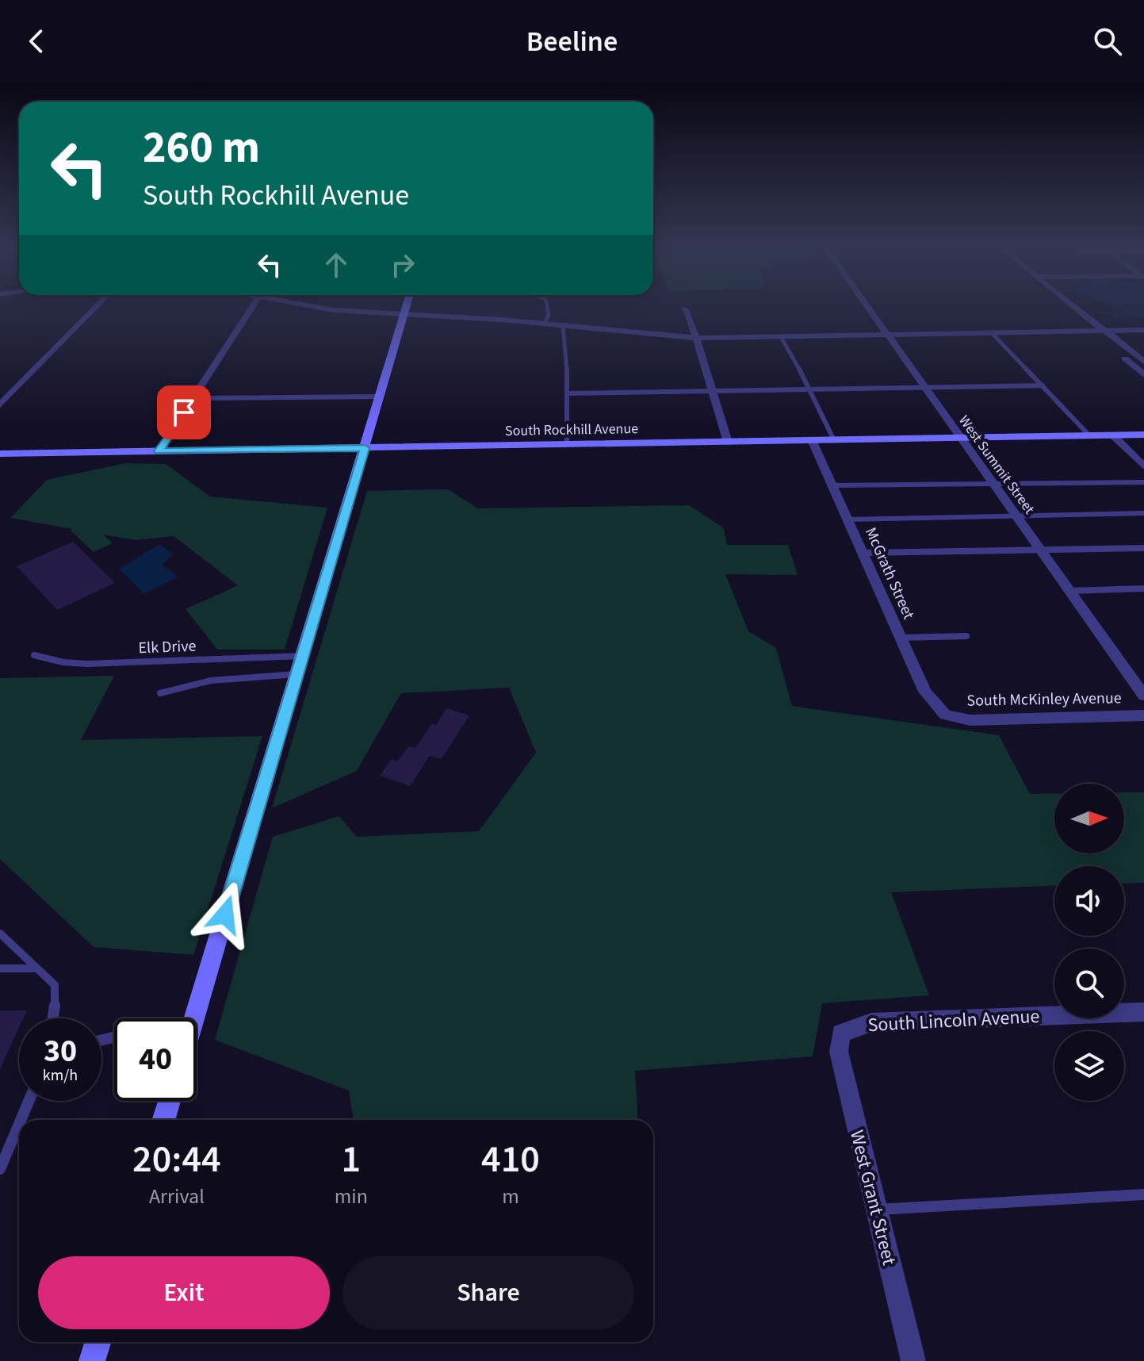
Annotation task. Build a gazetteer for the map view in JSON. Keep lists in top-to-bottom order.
{
  "streets": {
    "street": [
      "South Rockhill Avenue",
      "West Summit Street",
      "McGrath Street",
      "South McKinley Avenue",
      "South Lincoln Avenue",
      "West Grant Street"
    ],
    "lane": ["Elk Drive"]
  },
  "crossings": [
    ["South Rockhill Avenue", "West Summit Street"],
    ["South Rockhill Avenue", "McGrath Street"],
    ["McGrath Street", "South McKinley Avenue"],
    ["South Lincoln Avenue", "West Grant Street"]
  ],
  "north": "right",
  "page": {
    "header": "Beeline",
    "turn": ["260 m", "South Rockhill Avenue"],
    "speed": "30 km/h",
    "limit": "40",
    "eta": [
      "20:44",
      "Arrival",
      "1",
      "min",
      "410",
      "m"
    ],
    "buttons": ["Exit", "Share"]
  }
}
